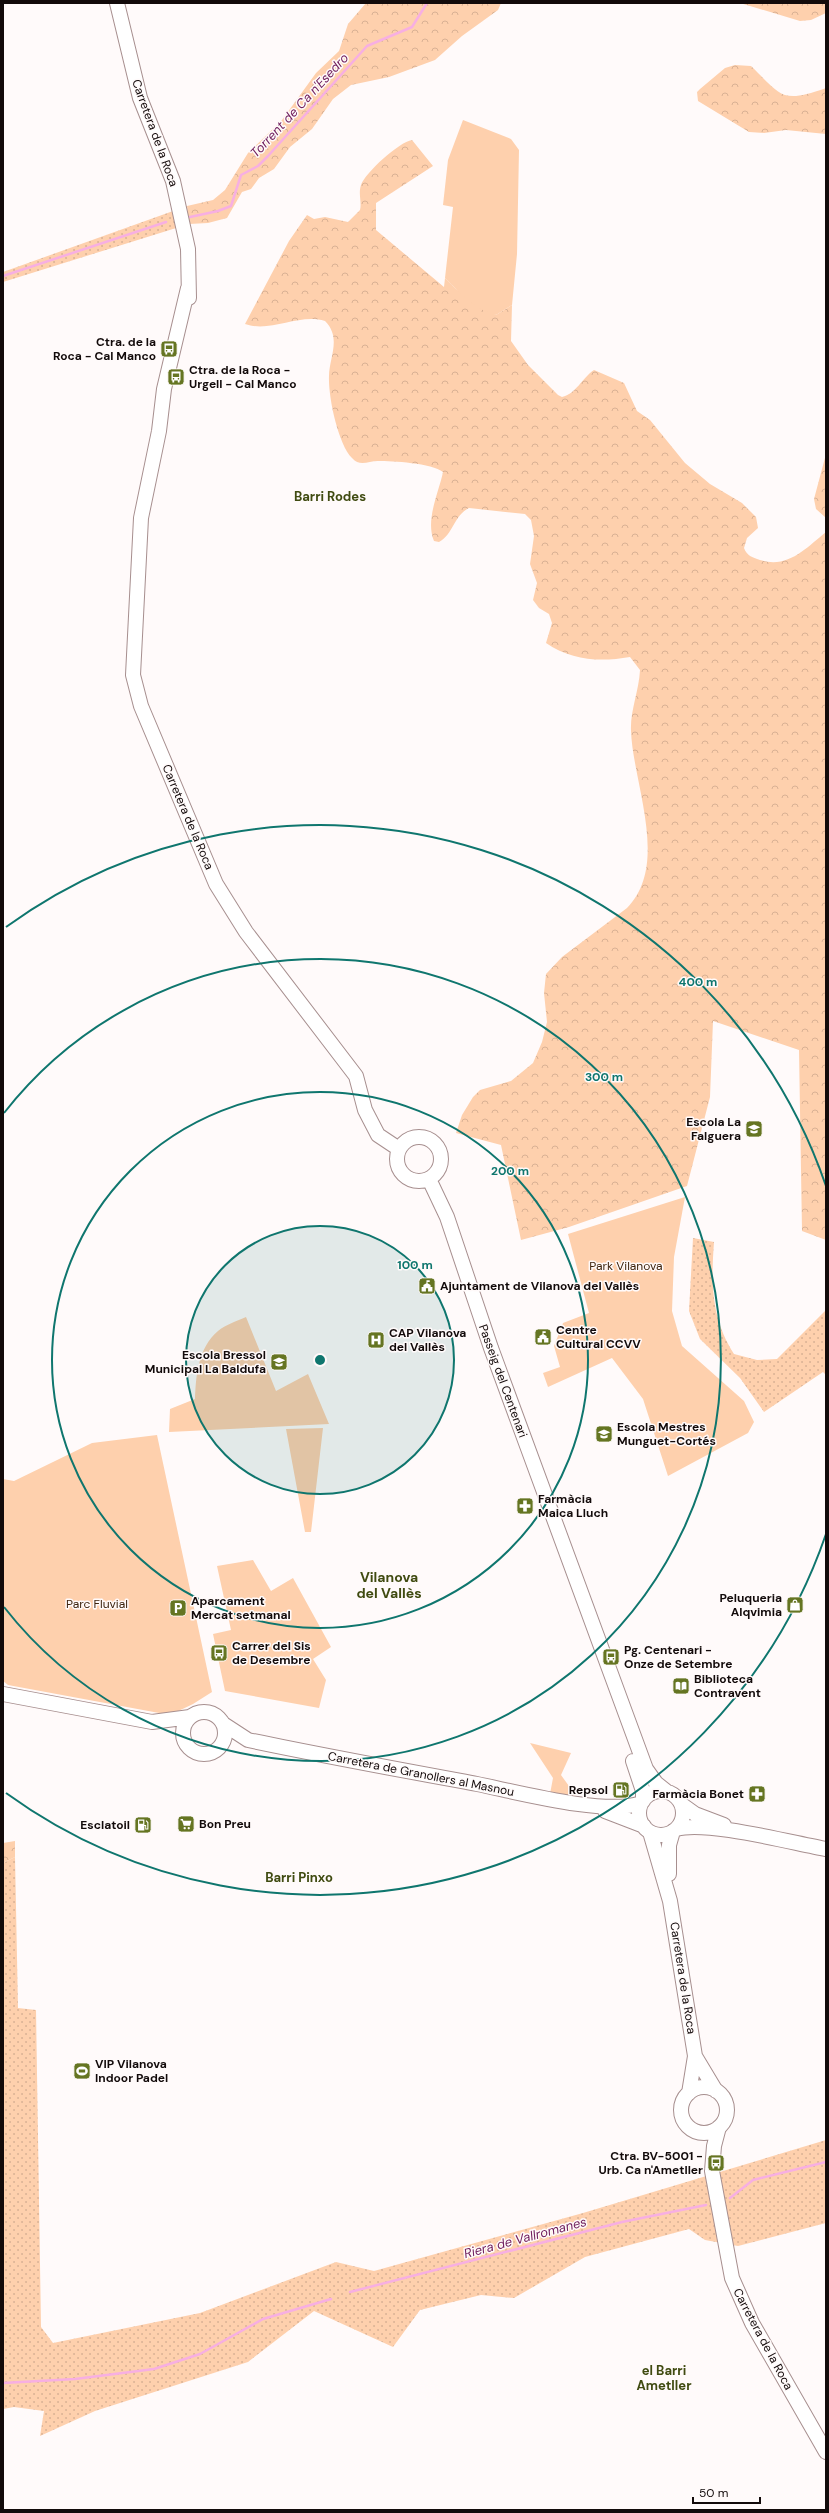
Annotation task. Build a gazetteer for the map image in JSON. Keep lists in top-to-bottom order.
{
  "streets": {
    "street": ["Carretera de la Roca", "Passeig del Centenari", "Carretera de Granollers al Masnou"]
  },
  "crossings": [
    ["Carretera de la Roca", "Passeig del Centenari"],
    ["Carretera de la Roca", "Carretera de Granollers al Masnou"],
    ["Passeig del Centenari", "Carretera de Granollers al Masnou"]
  ],
  "districts": [
    "Barri Rodes",
    "Vilanova del Vallès",
    "Barri Pinxo",
    "el Barri Ametller"
  ],
  "water": ["Torrent de Ca n'Esedro", "Riera de Vallromanes"],
  "parks": ["Park Vilanova", "Parc Fluvial"],
  "places": {
    "bus stop": [
      "Ctra. de la Roca - Cal Manco",
      "Ctra. de la Roca - Urgell - Cal Manco",
      "Carrer del Sis de Desembre",
      "Pg. Centenari - Onze de Setembre",
      "Ctra. BV-5001 - Urb. Ca n'Ametller"
    ],
    "school or university": ["Escola La Falguera", "Escola Bressol Municipal La Baldufa", "Escola Mestres Munguet-Cortés"],
    "public building": ["Ajuntament de Vilanova del Vallès", "Centre Cultural CCVV"],
    "hospital": ["CAP Vilanova del Vallès"],
    "pharmacy": ["Farmàcia Maica Lluch", "Farmàcia Bonet"],
    "shop": ["Peluqueria Alqvimia"],
    "parking": ["Aparcament Mercat setmanal"],
    "library": ["Biblioteca Contravent"],
    "fuel station": ["Repsol", "Esclatoil"],
    "supermarket": ["Bon Preu"],
    "sports": ["VIP Vilanova Indoor Padel"]
  },
  "scale_bar": "50 m",
  "rings": [
    "400 m",
    "300 m",
    "200 m",
    "100 m"
  ]
}
